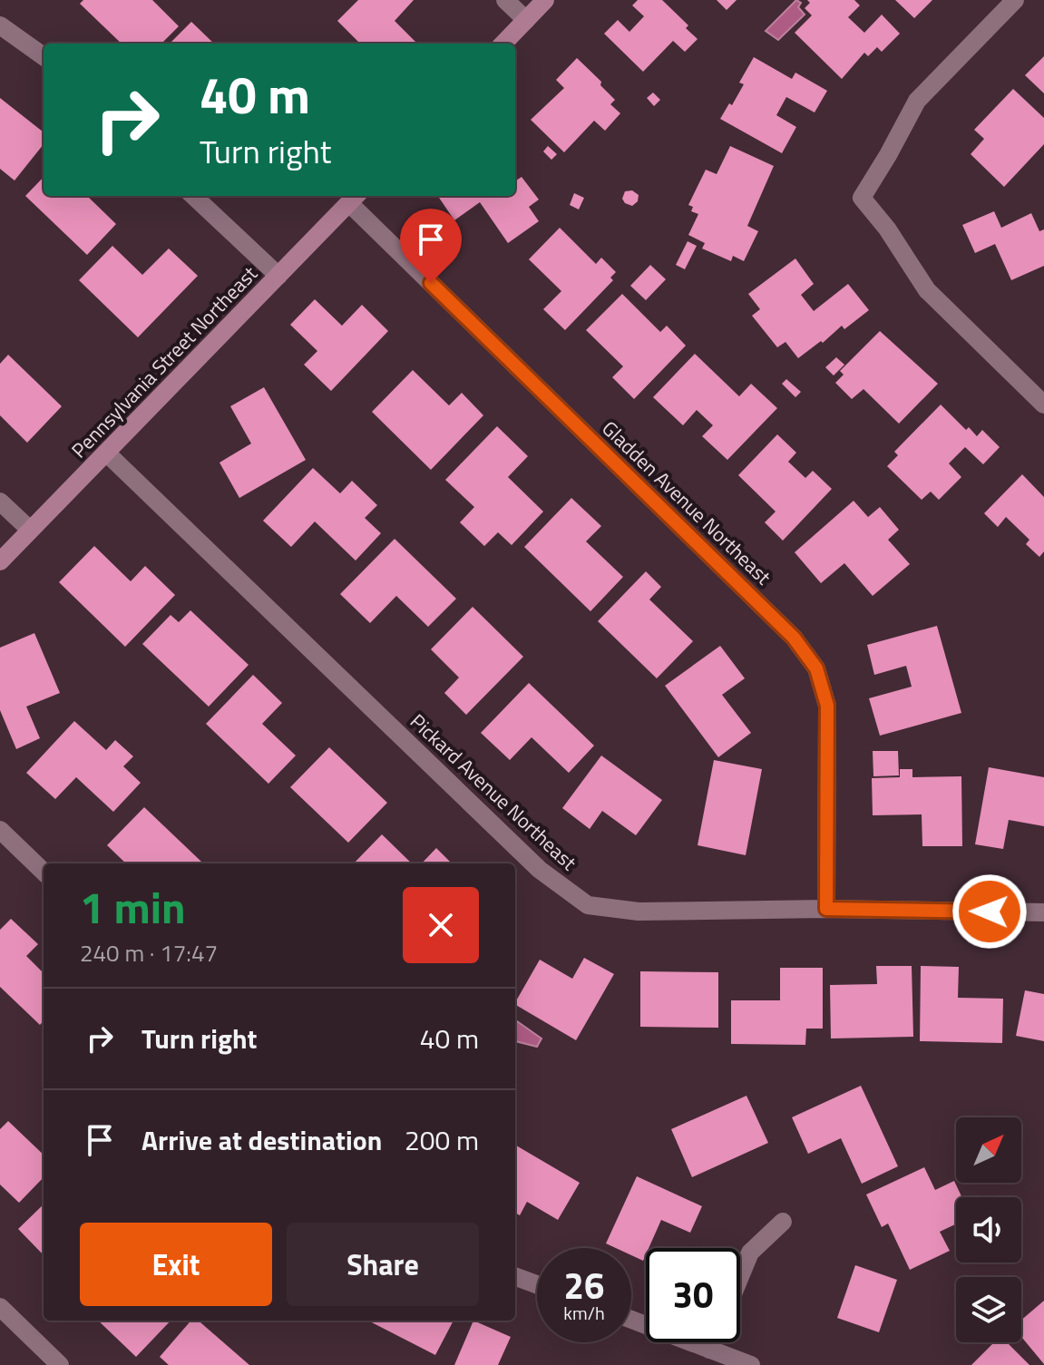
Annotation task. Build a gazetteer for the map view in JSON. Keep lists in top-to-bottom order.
{
  "streets": {
    "street": ["Pennsylvania Street Northeast", "Gladden Avenue Northeast", "Pickard Avenue Northeast"]
  },
  "crossings": [
    ["Pennsylvania Street Northeast", "Gladden Avenue Northeast"],
    ["Pennsylvania Street Northeast", "Pickard Avenue Northeast"],
    ["Gladden Avenue Northeast", "Pickard Avenue Northeast"]
  ],
  "north": "top right",
  "page": {
    "turn": ["40 m", "Turn right"],
    "heading": ["1 min", "240 m · 17:47"],
    "list": [
      {
        "name": "Turn right",
        "value": "40 m"
      },
      {
        "name": "Arrive at destination",
        "value": "200 m"
      }
    ],
    "buttons": ["Exit", "Share"],
    "speed": "26 km/h",
    "limit": "30"
  }
}
